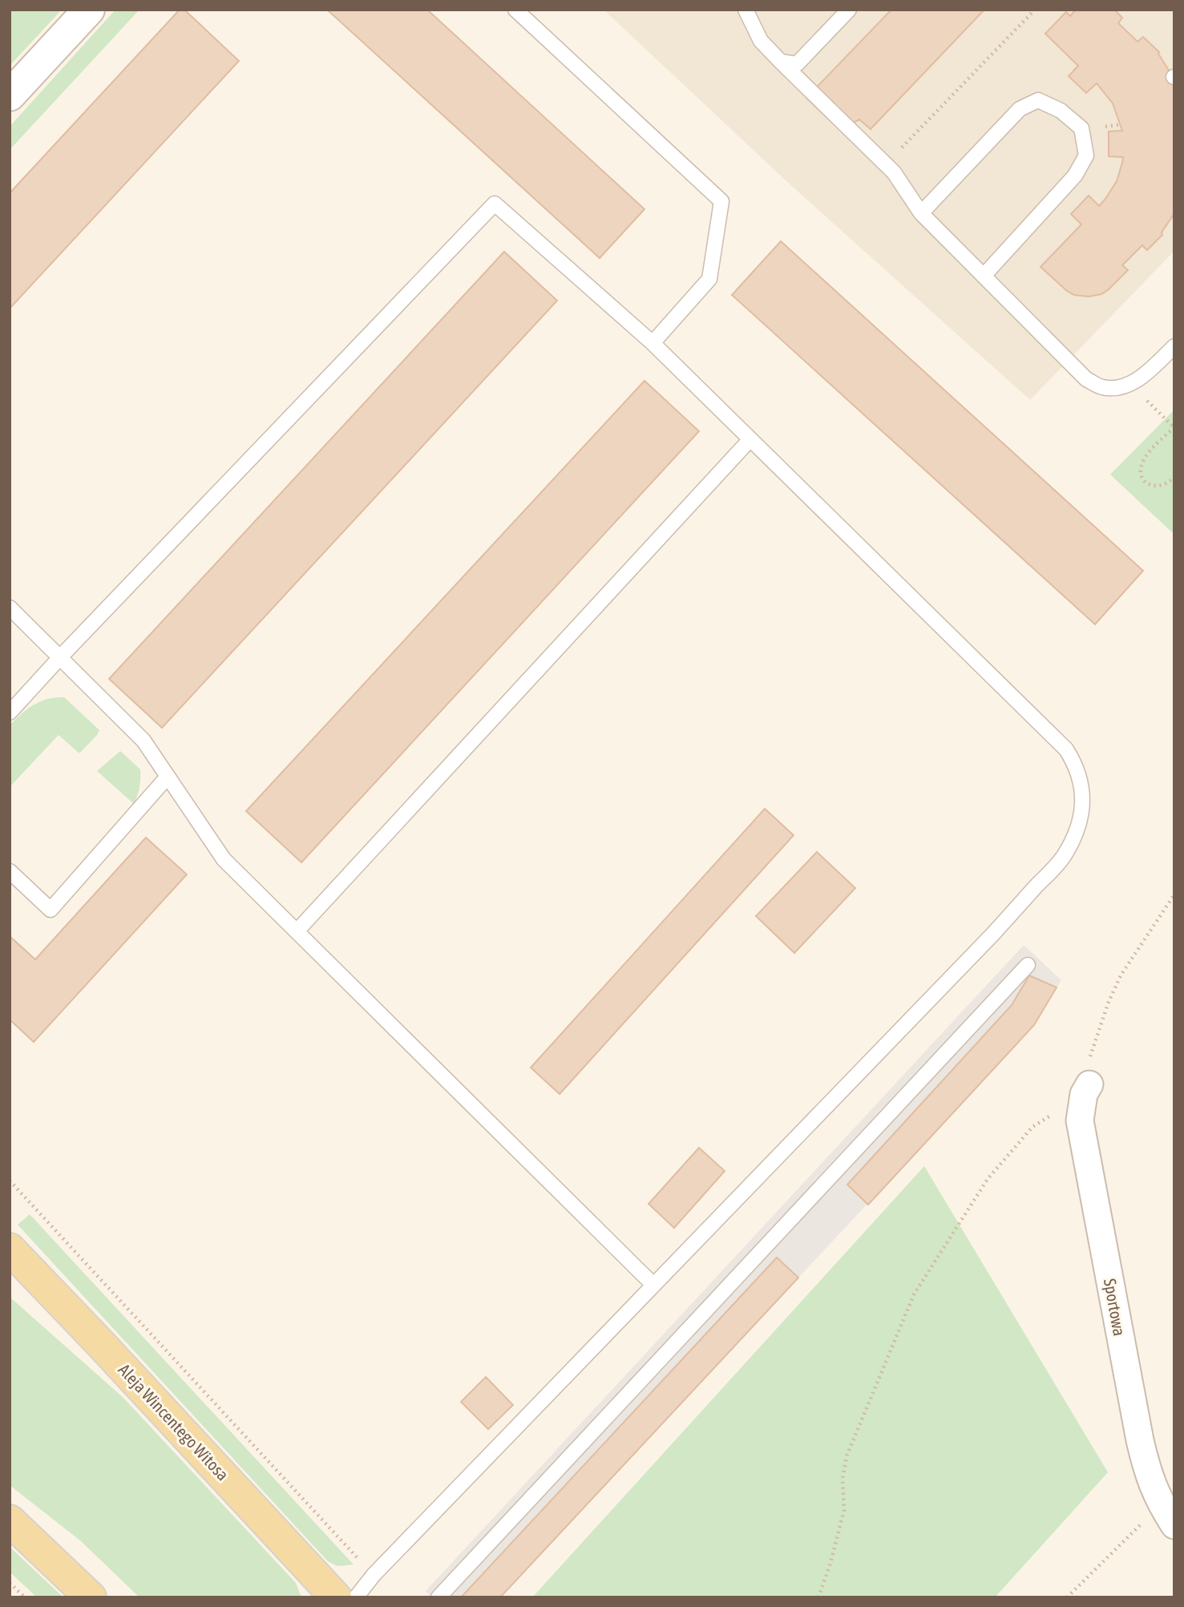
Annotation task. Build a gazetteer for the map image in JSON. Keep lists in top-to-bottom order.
{
  "streets": {
    "main road": ["Aleja Wincentego Witosa"],
    "street": ["Sportowa"]
  }
}
